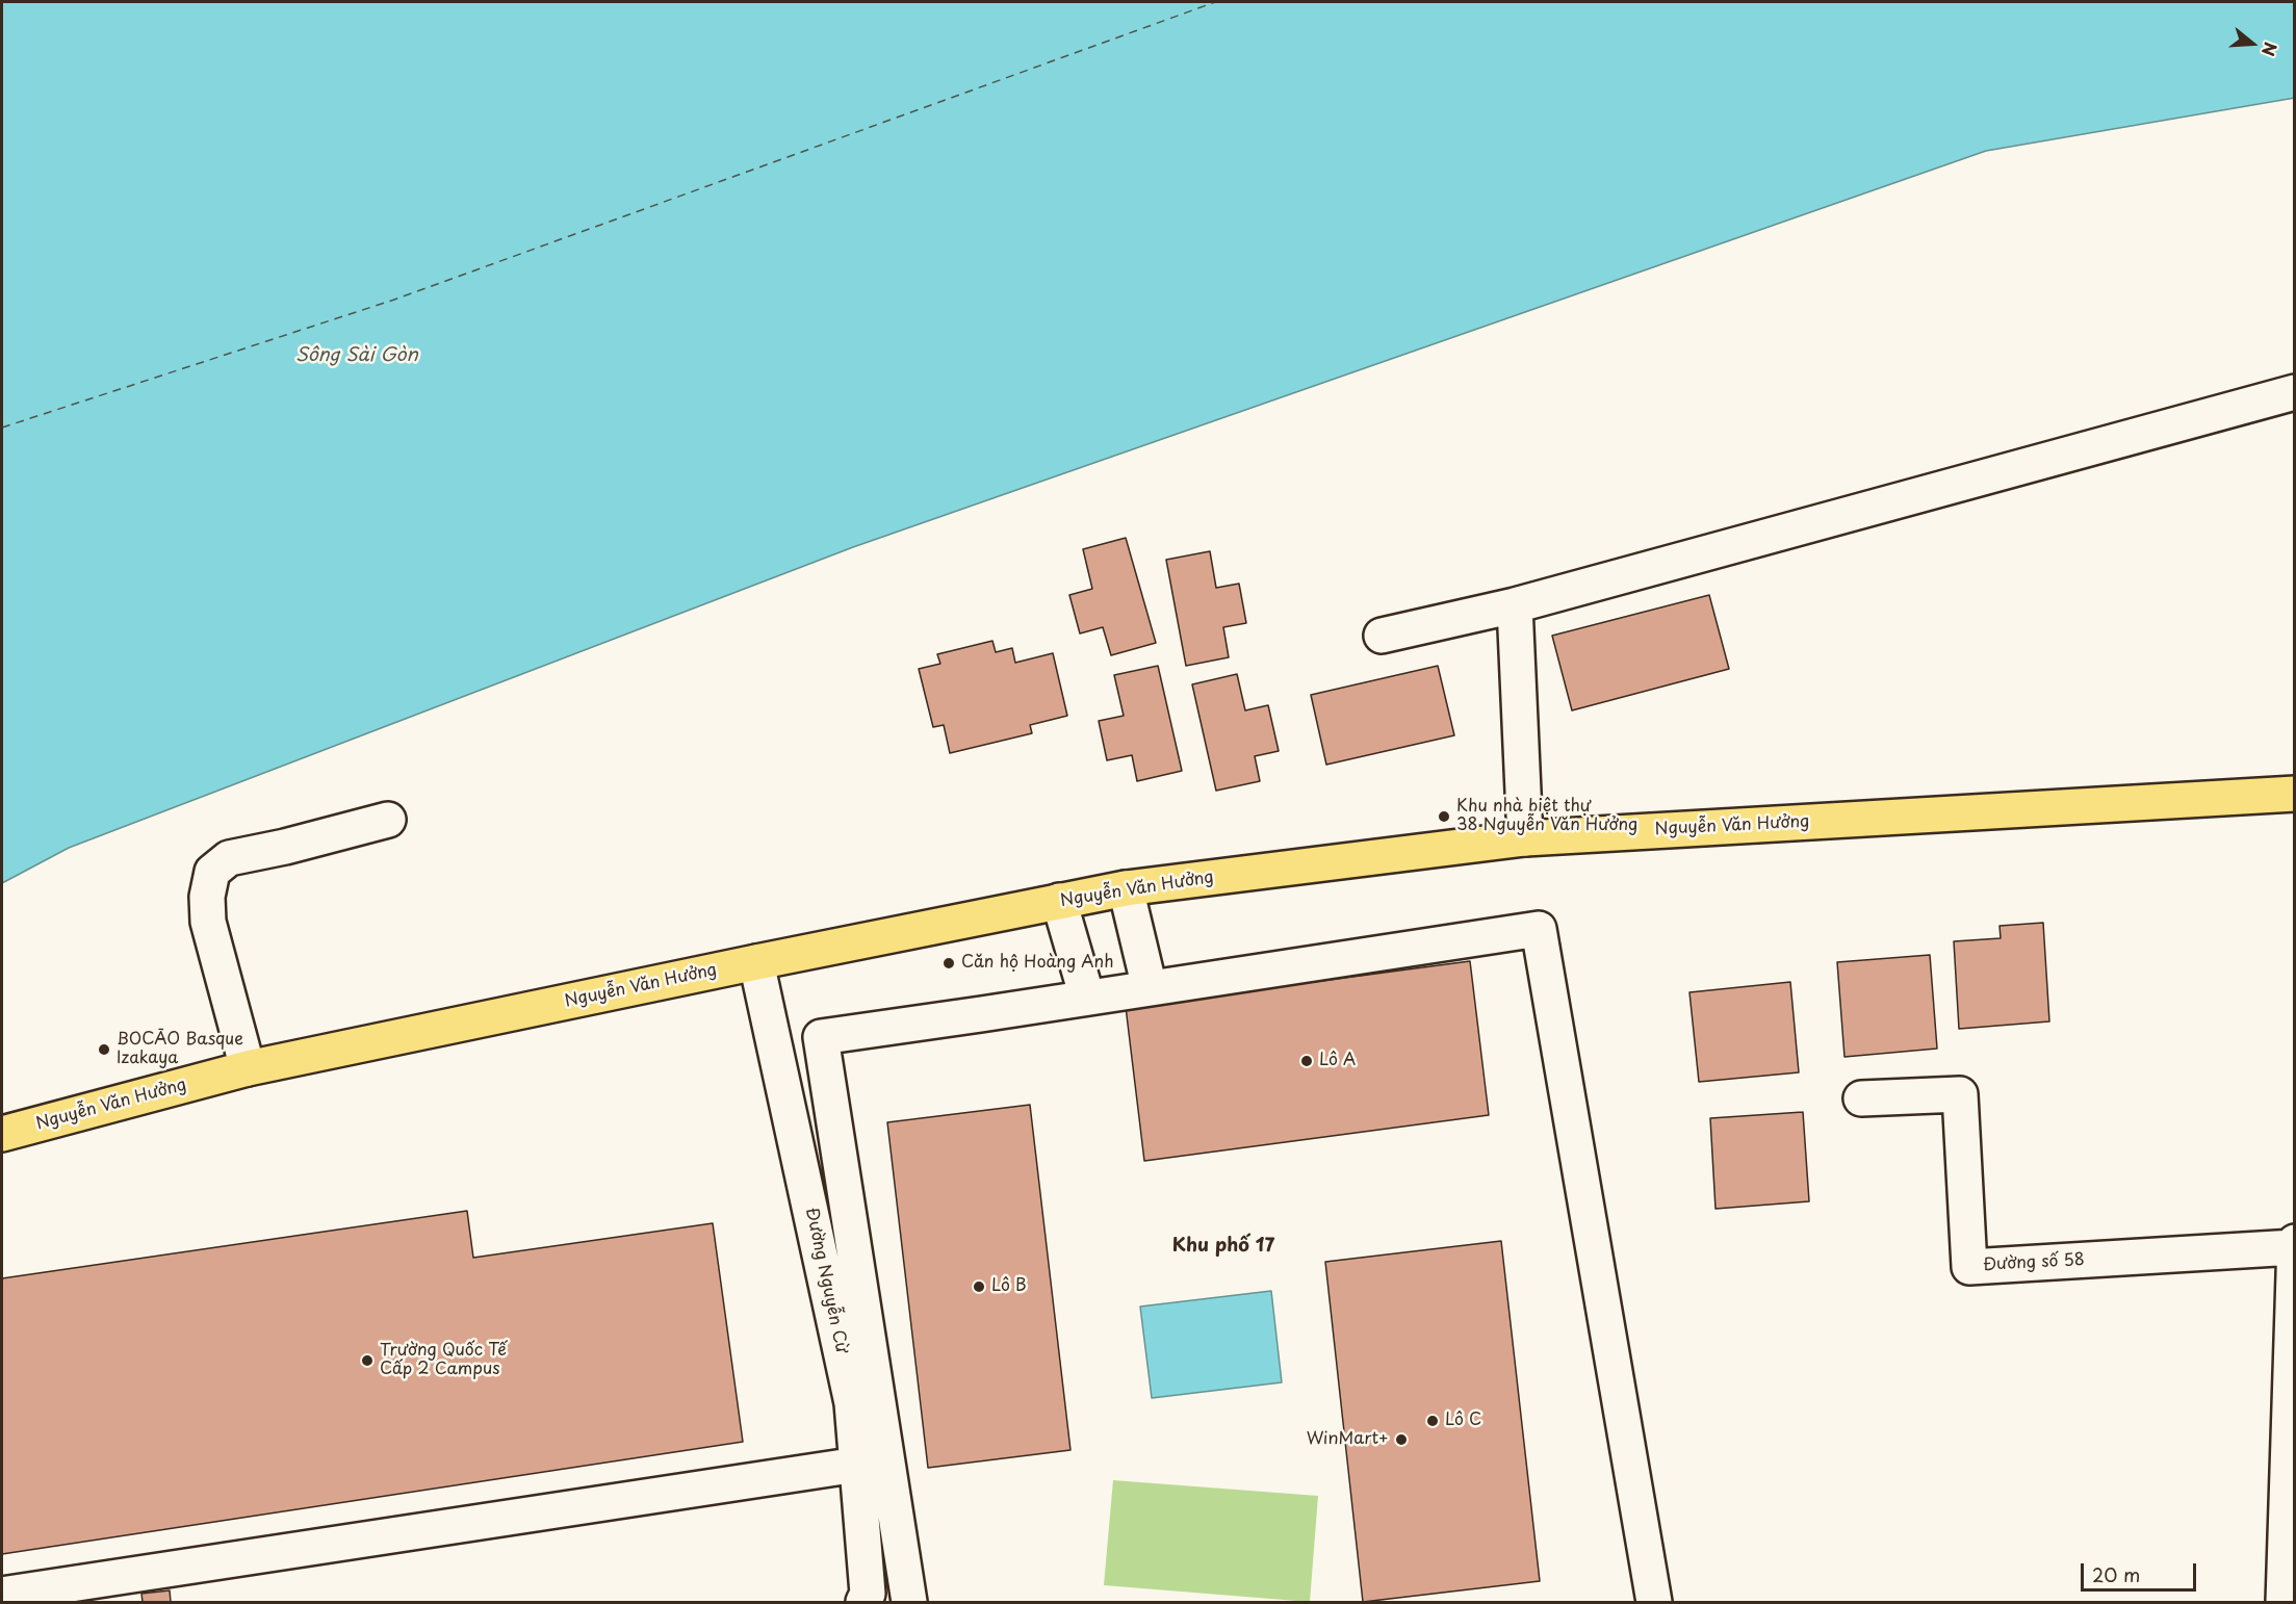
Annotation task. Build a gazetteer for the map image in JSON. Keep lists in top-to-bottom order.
{
  "streets": {
    "main road": ["Nguyễn Văn Hưởng"],
    "street": ["Đường số 58", "Đường Nguyễn Cừ"]
  },
  "crossings": [
    ["Nguyễn Văn Hưởng", "Đường Nguyễn Cừ"]
  ],
  "districts": ["Khu phố 17"],
  "water": ["Sông Sài Gòn"],
  "places": [
    "Khu nhà biệt thự 38 Nguyễn Văn Hưởng",
    "Căn hộ Hoàng Anh",
    "BOCĀO Basque Izakaya",
    "Lô A",
    "Lô B",
    "Trường Quốc Tế Cấp 2 Campus",
    "Lô C",
    "WinMart+"
  ],
  "scale_bar": "20 m",
  "north": "right"
}
